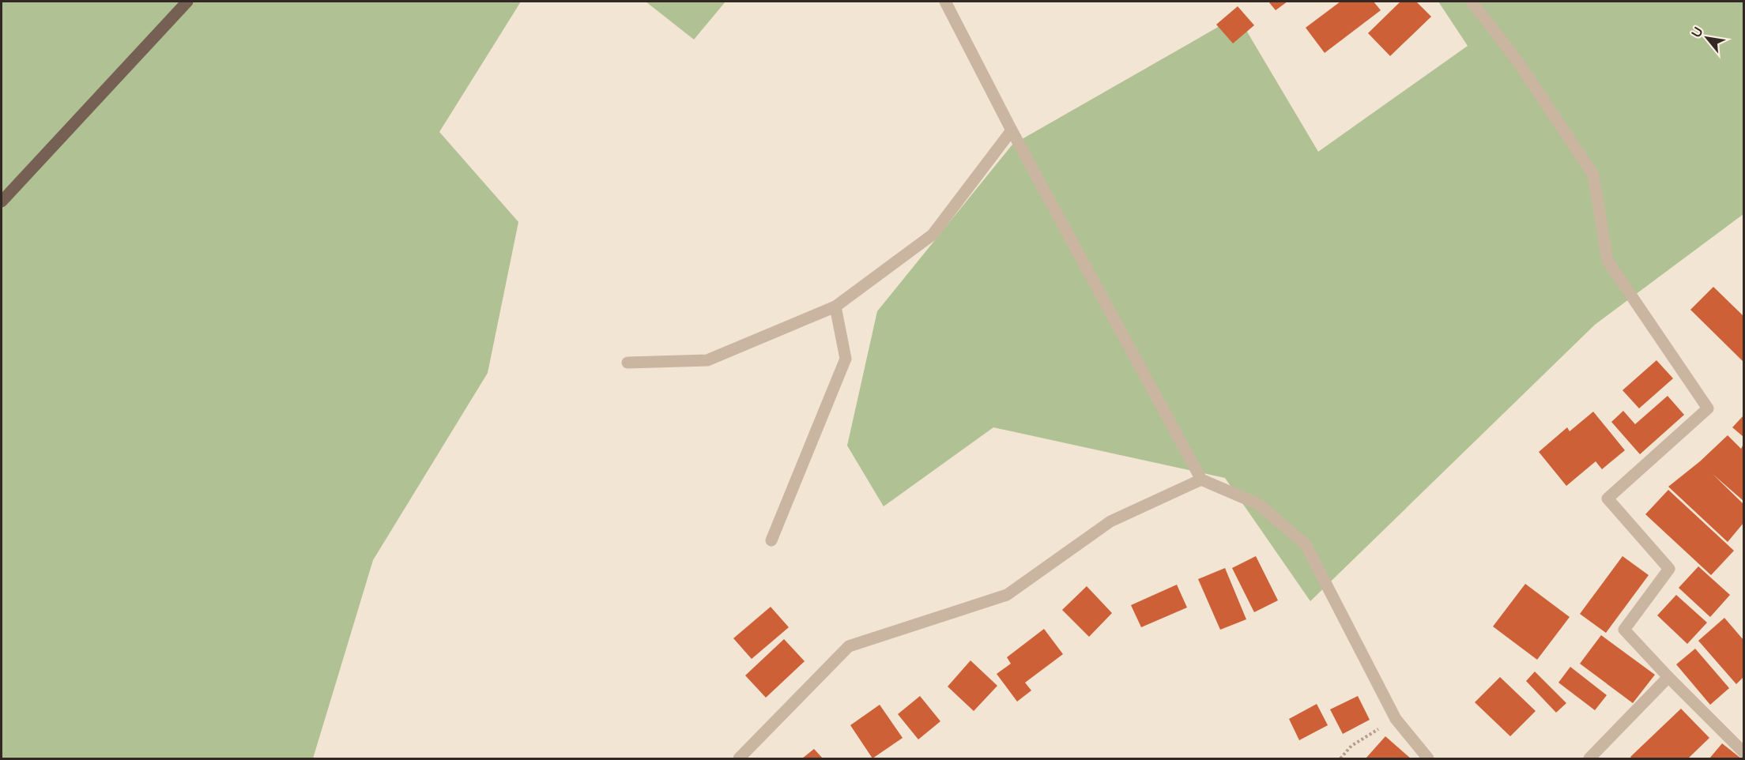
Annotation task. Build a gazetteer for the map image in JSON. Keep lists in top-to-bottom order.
{
  "north": "top left"
}
